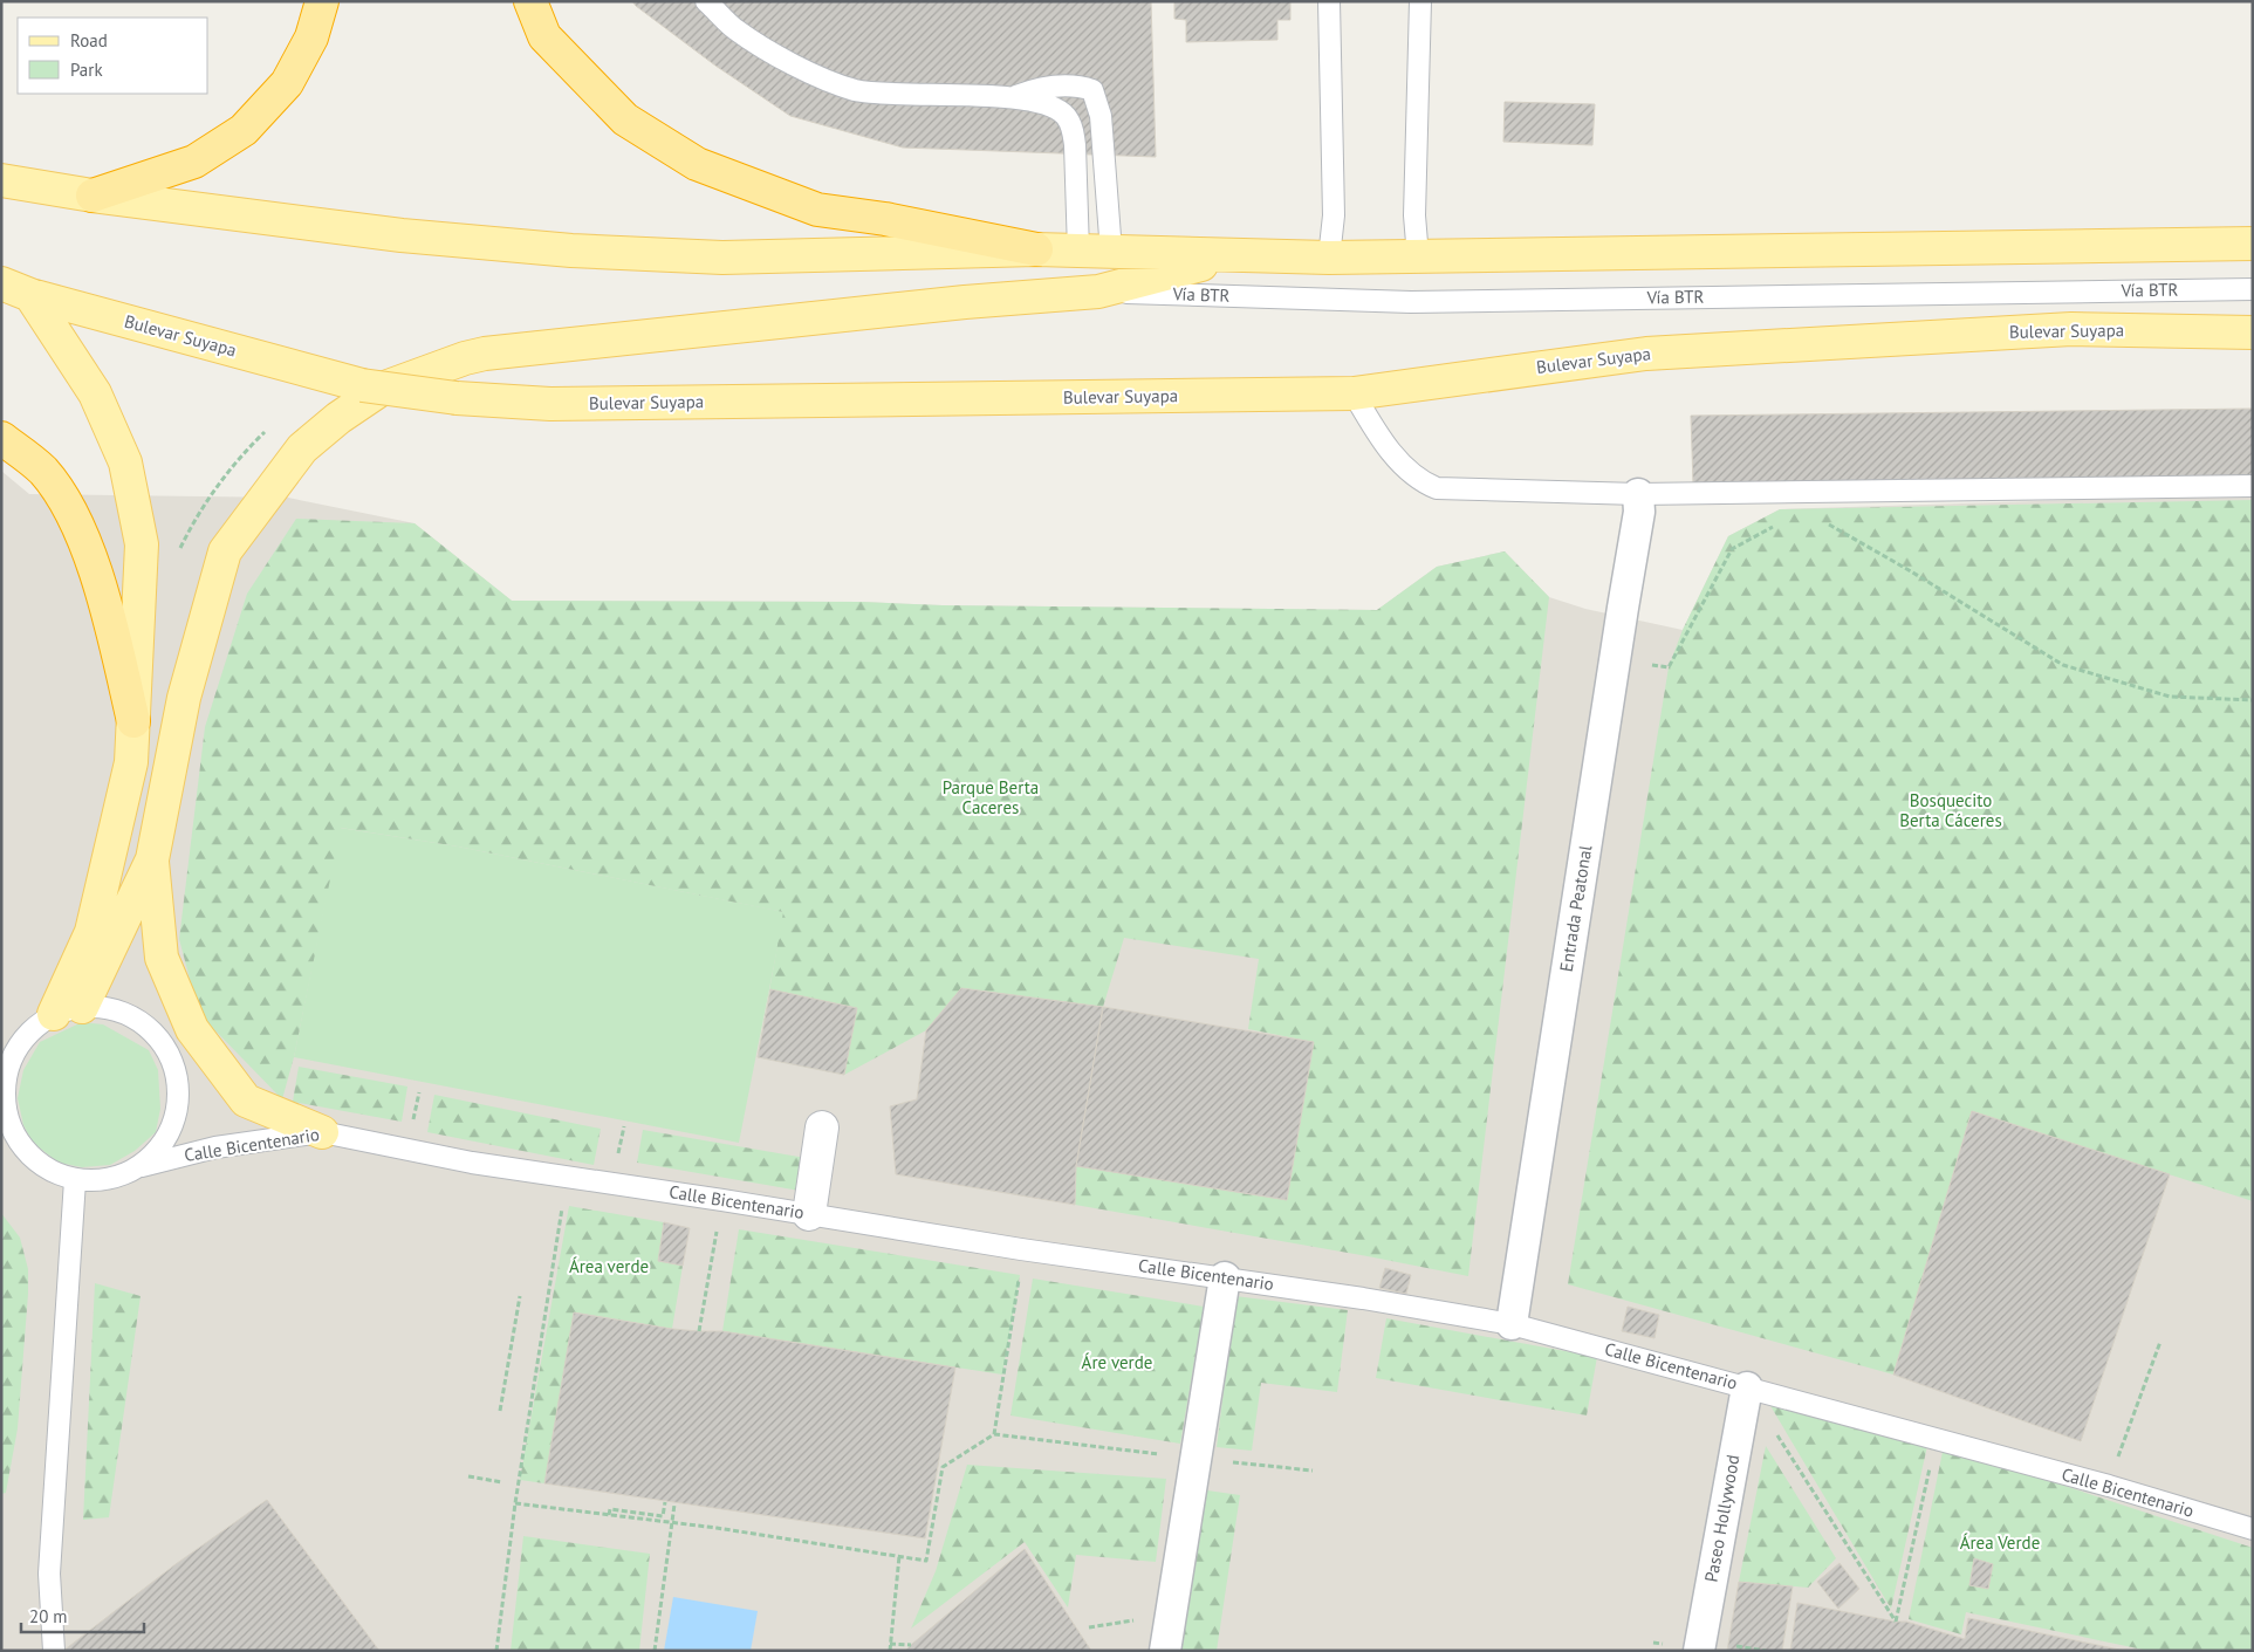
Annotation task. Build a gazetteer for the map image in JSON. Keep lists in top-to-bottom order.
{
  "streets": {
    "main road": ["Bulevar Suyapa"],
    "street": ["Entrada Peatonal", "Paseo Hollywood"],
    "lane": ["Vía BTR", "Calle Bicentenario"]
  },
  "crossings": [
    ["Entrada Peatonal", "Calle Bicentenario"],
    ["Calle Bicentenario", "Paseo Hollywood"]
  ],
  "parks": [
    "Parque Berta Caceres",
    "Bosquecito Berta Cáceres",
    "Área verde",
    "Áre verde",
    "Área Verde"
  ],
  "legend": ["Road", "Park"],
  "scale_bar": "20 m"
}
